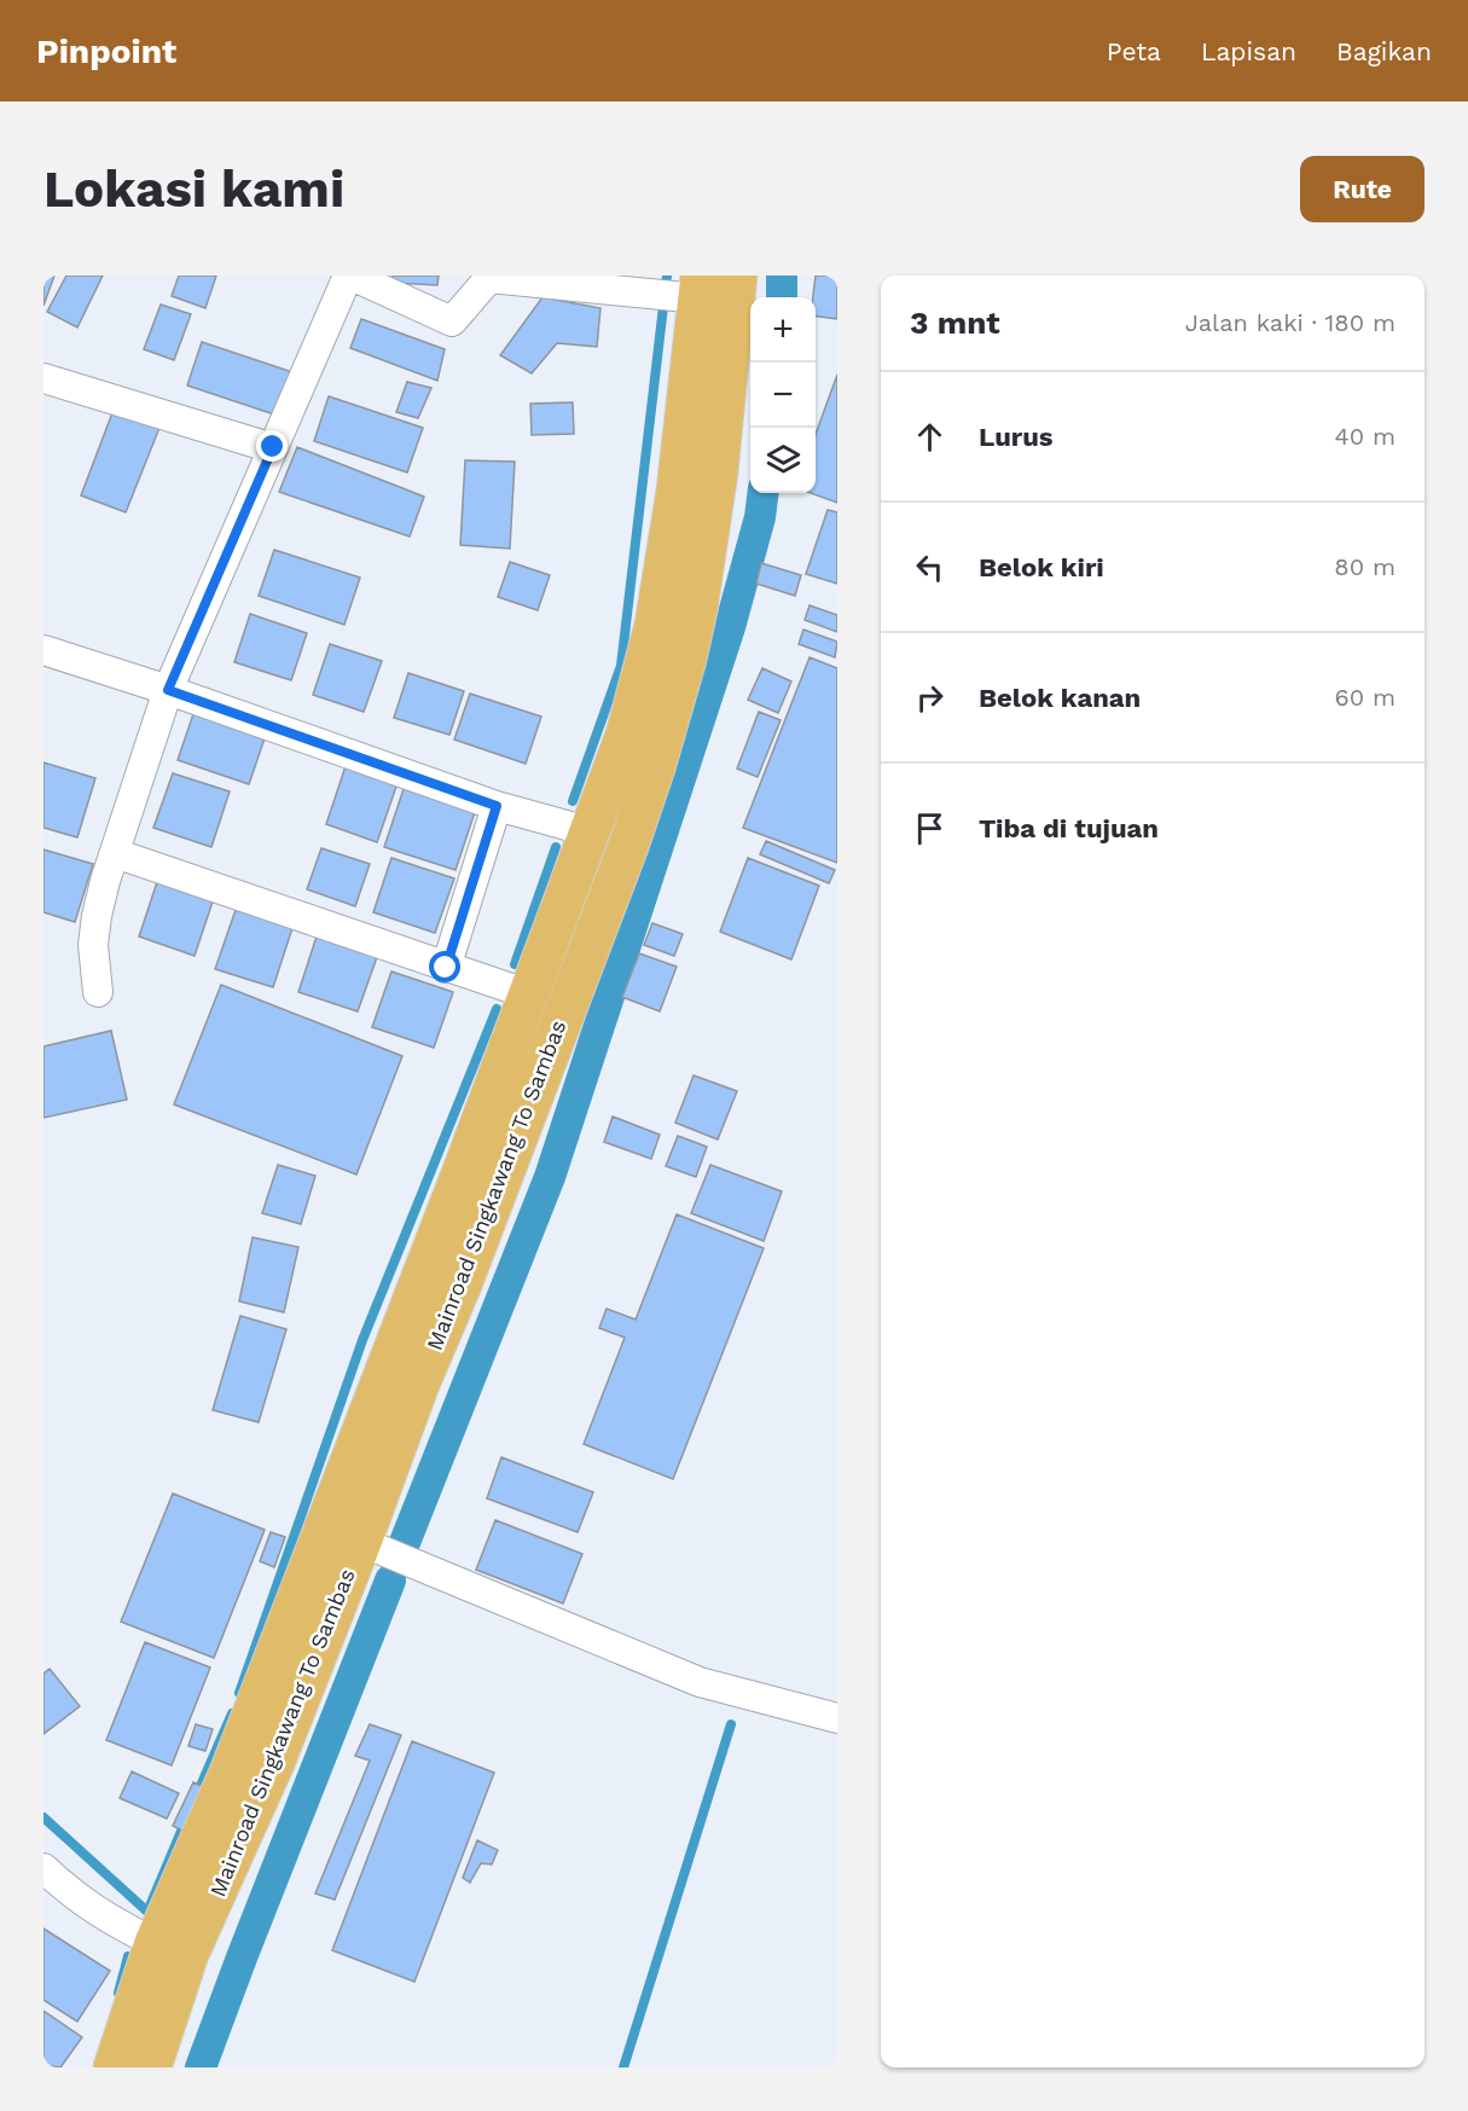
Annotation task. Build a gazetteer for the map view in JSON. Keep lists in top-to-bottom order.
{
  "streets": {
    "highway": ["Mainroad Singkawang To Sambas"]
  },
  "page": {
    "header": "Pinpoint",
    "nav": ["Peta", "Lapisan", "Bagikan"],
    "buttons": "Rute",
    "title": "Lokasi kami",
    "heading": ["3 mnt", "Jalan kaki · 180 m"],
    "map_buttons": ["+", "−"],
    "list": [
      ["Lurus", "40 m"],
      ["Belok kiri", "80 m"],
      ["Belok kanan", "60 m"],
      "Tiba di tujuan"
    ]
  }
}
